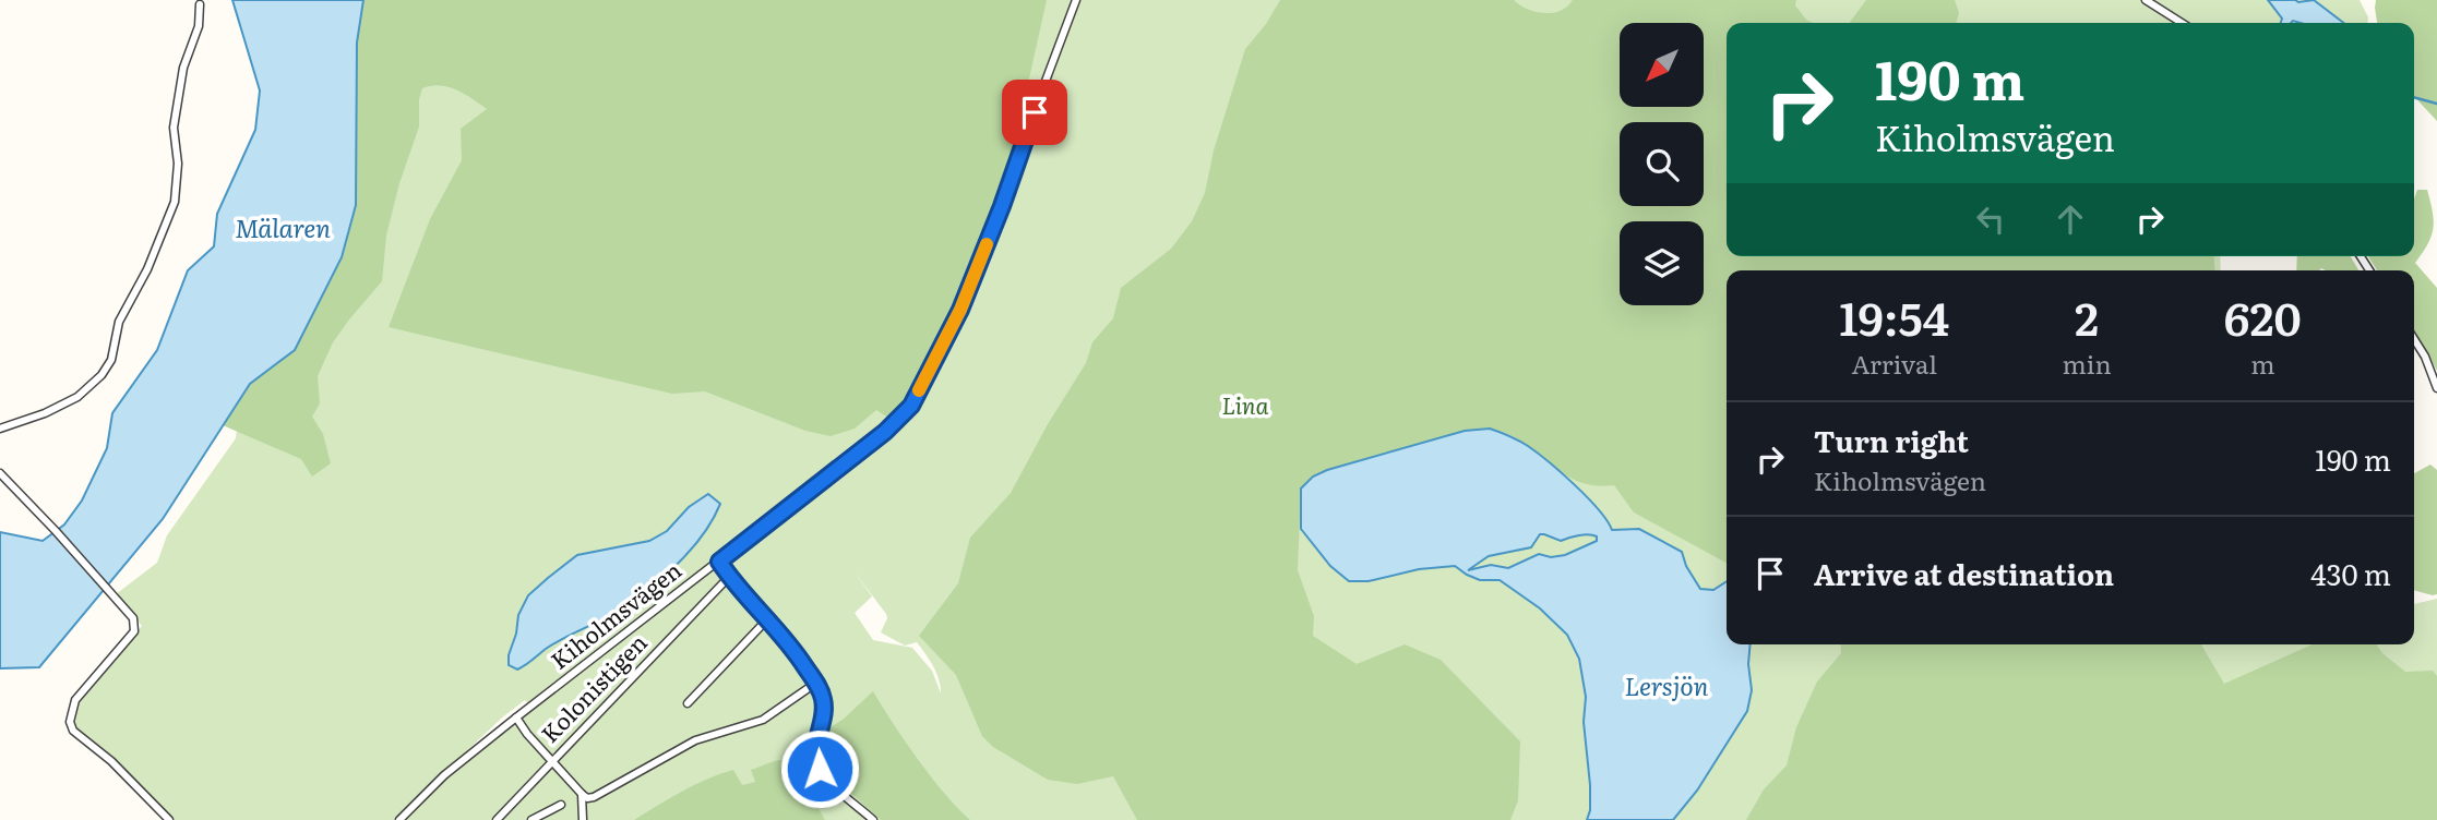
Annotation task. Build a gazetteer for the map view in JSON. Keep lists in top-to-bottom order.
{
  "streets": {
    "street": ["Kiholmsvägen", "Kolonistigen"]
  },
  "water": ["Mälaren", "Lersjön"],
  "parks": ["Lina"],
  "north": "bottom left",
  "page": {
    "turn": ["190 m", "Kiholmsvägen"],
    "eta": [
      "19:54",
      "Arrival",
      "2",
      "min",
      "620",
      "m"
    ],
    "list": [
      {
        "name": "Turn right",
        "note": "Kiholmsvägen",
        "value": "190 m"
      },
      {
        "name": "Arrive at destination",
        "value": "430 m"
      }
    ]
  }
}
